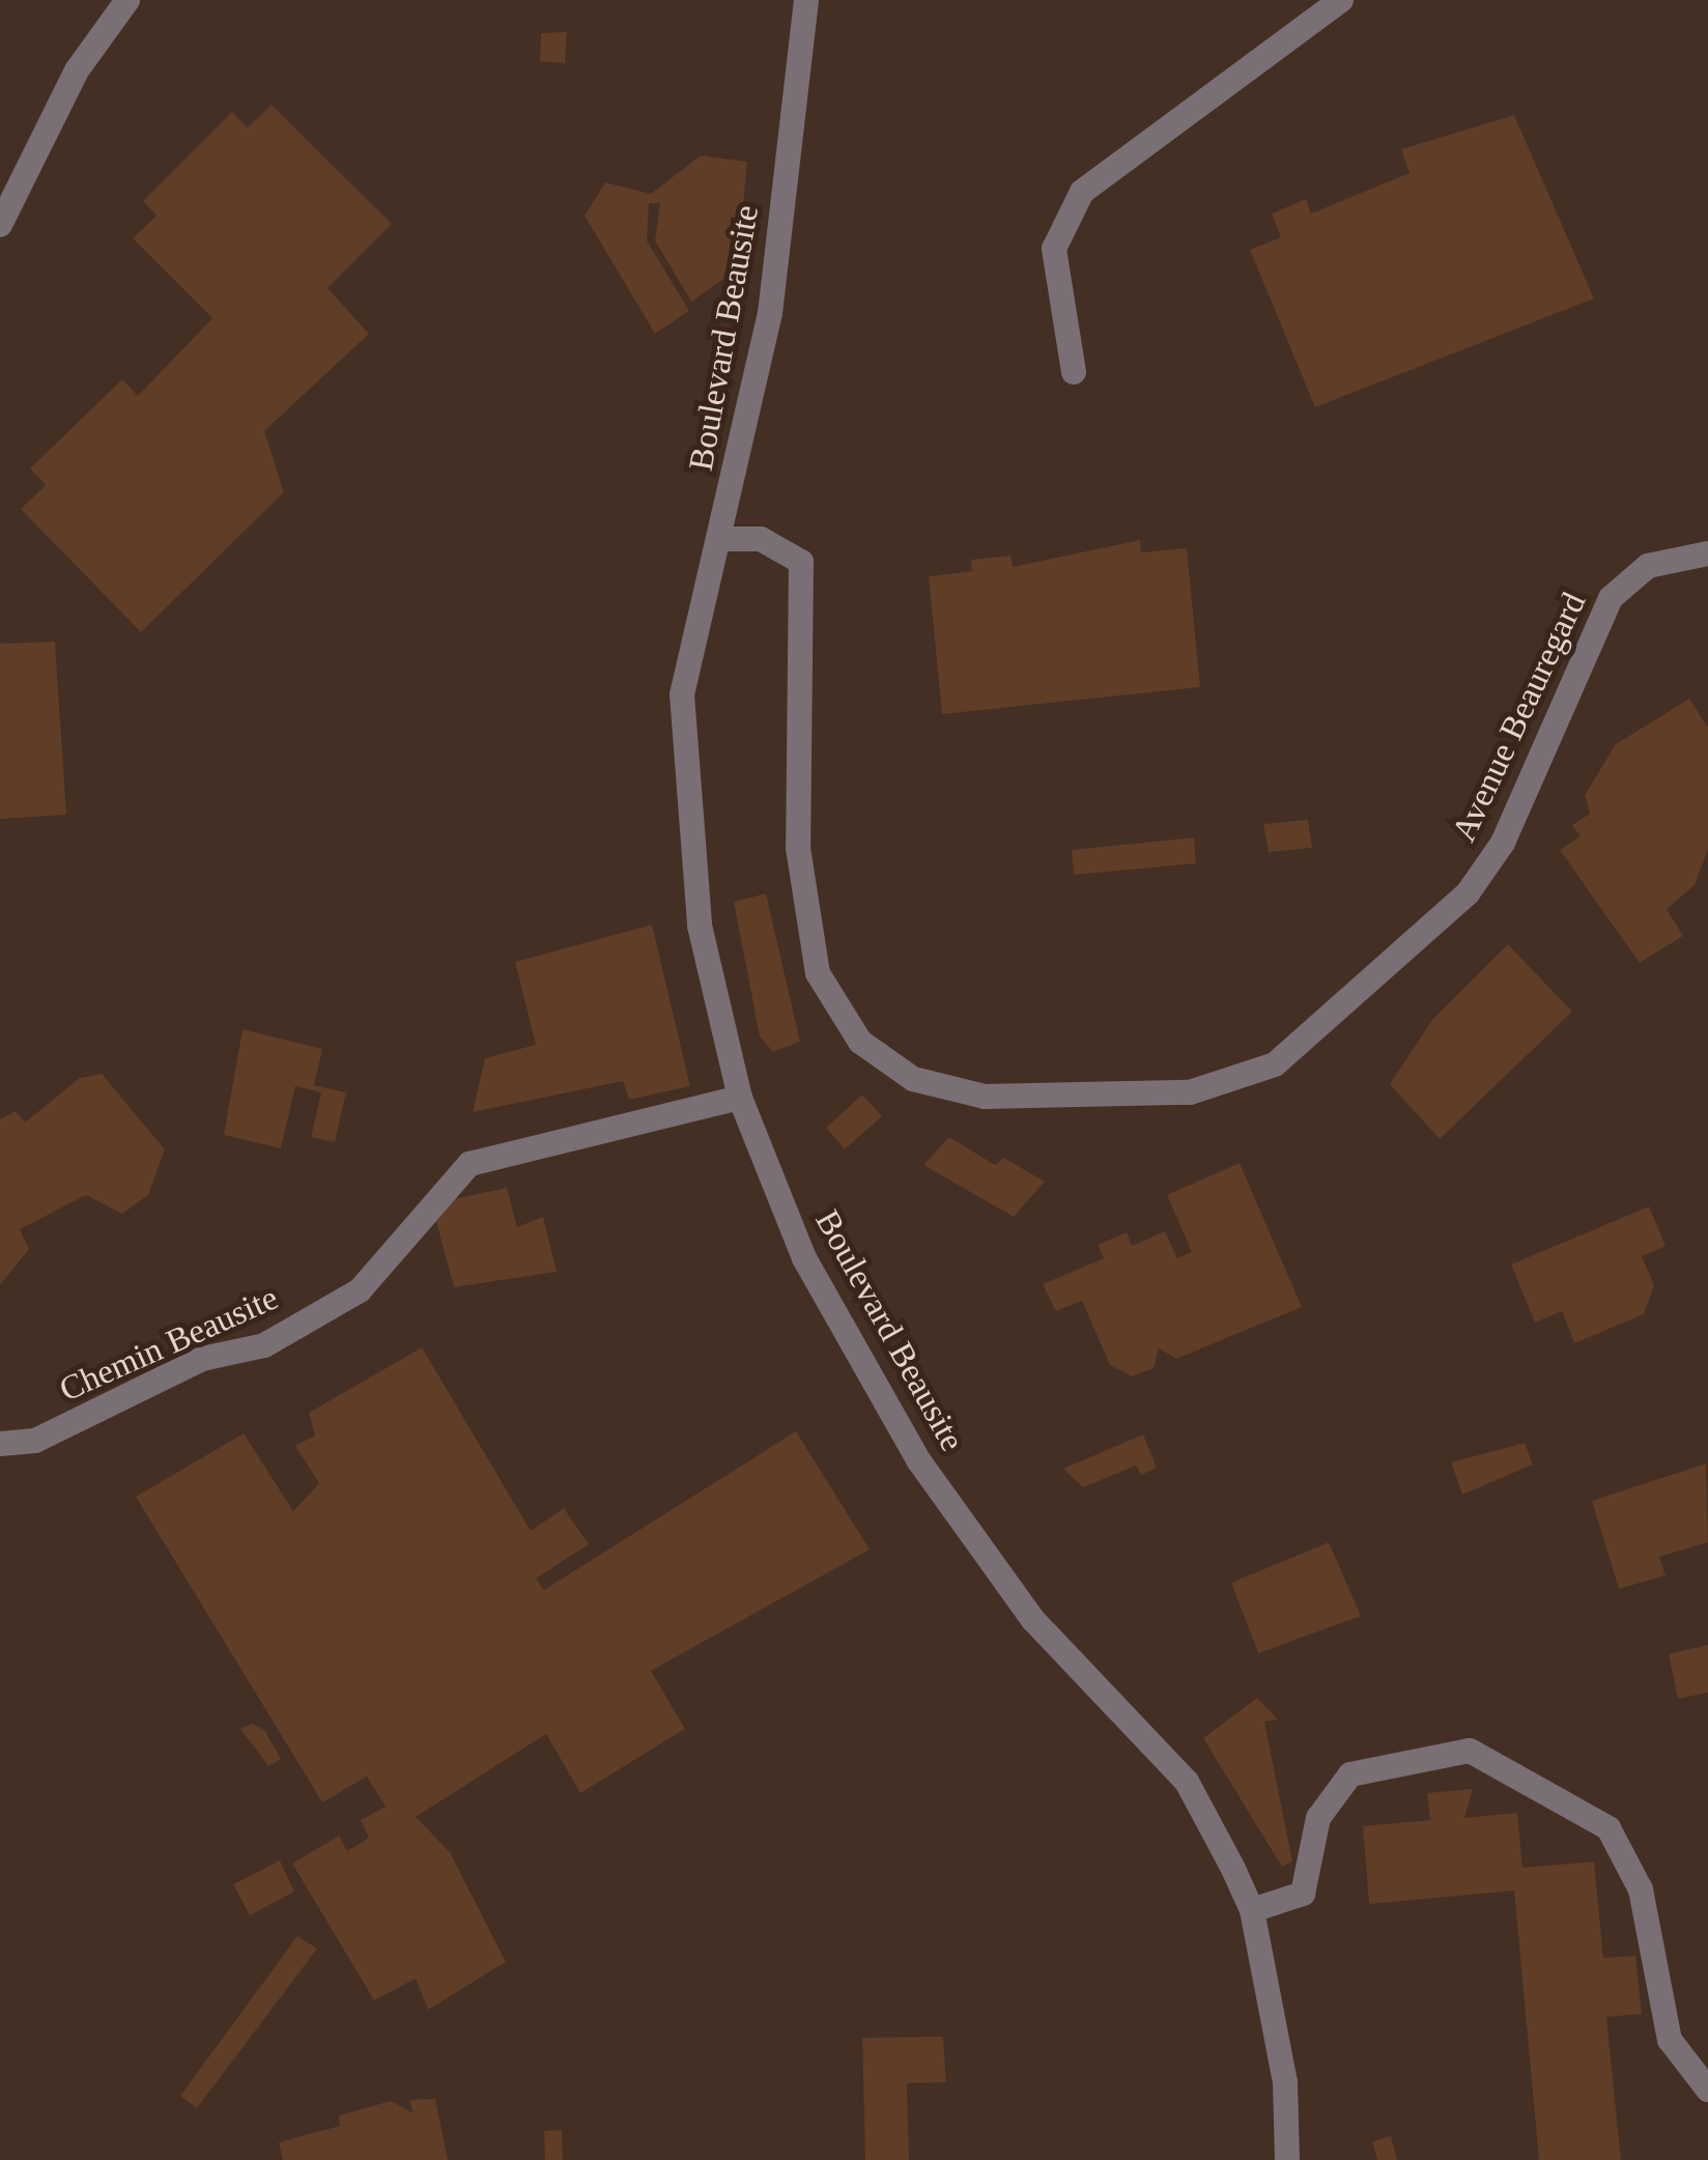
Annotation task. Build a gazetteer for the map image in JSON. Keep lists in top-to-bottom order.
{
  "streets": {
    "street": ["Boulevard Beausite", "Avenue Beauregard", "Chemin Beausite"]
  },
  "crossings": [
    ["Boulevard Beausite", "Avenue Beauregard"],
    ["Boulevard Beausite", "Chemin Beausite"]
  ]
}
